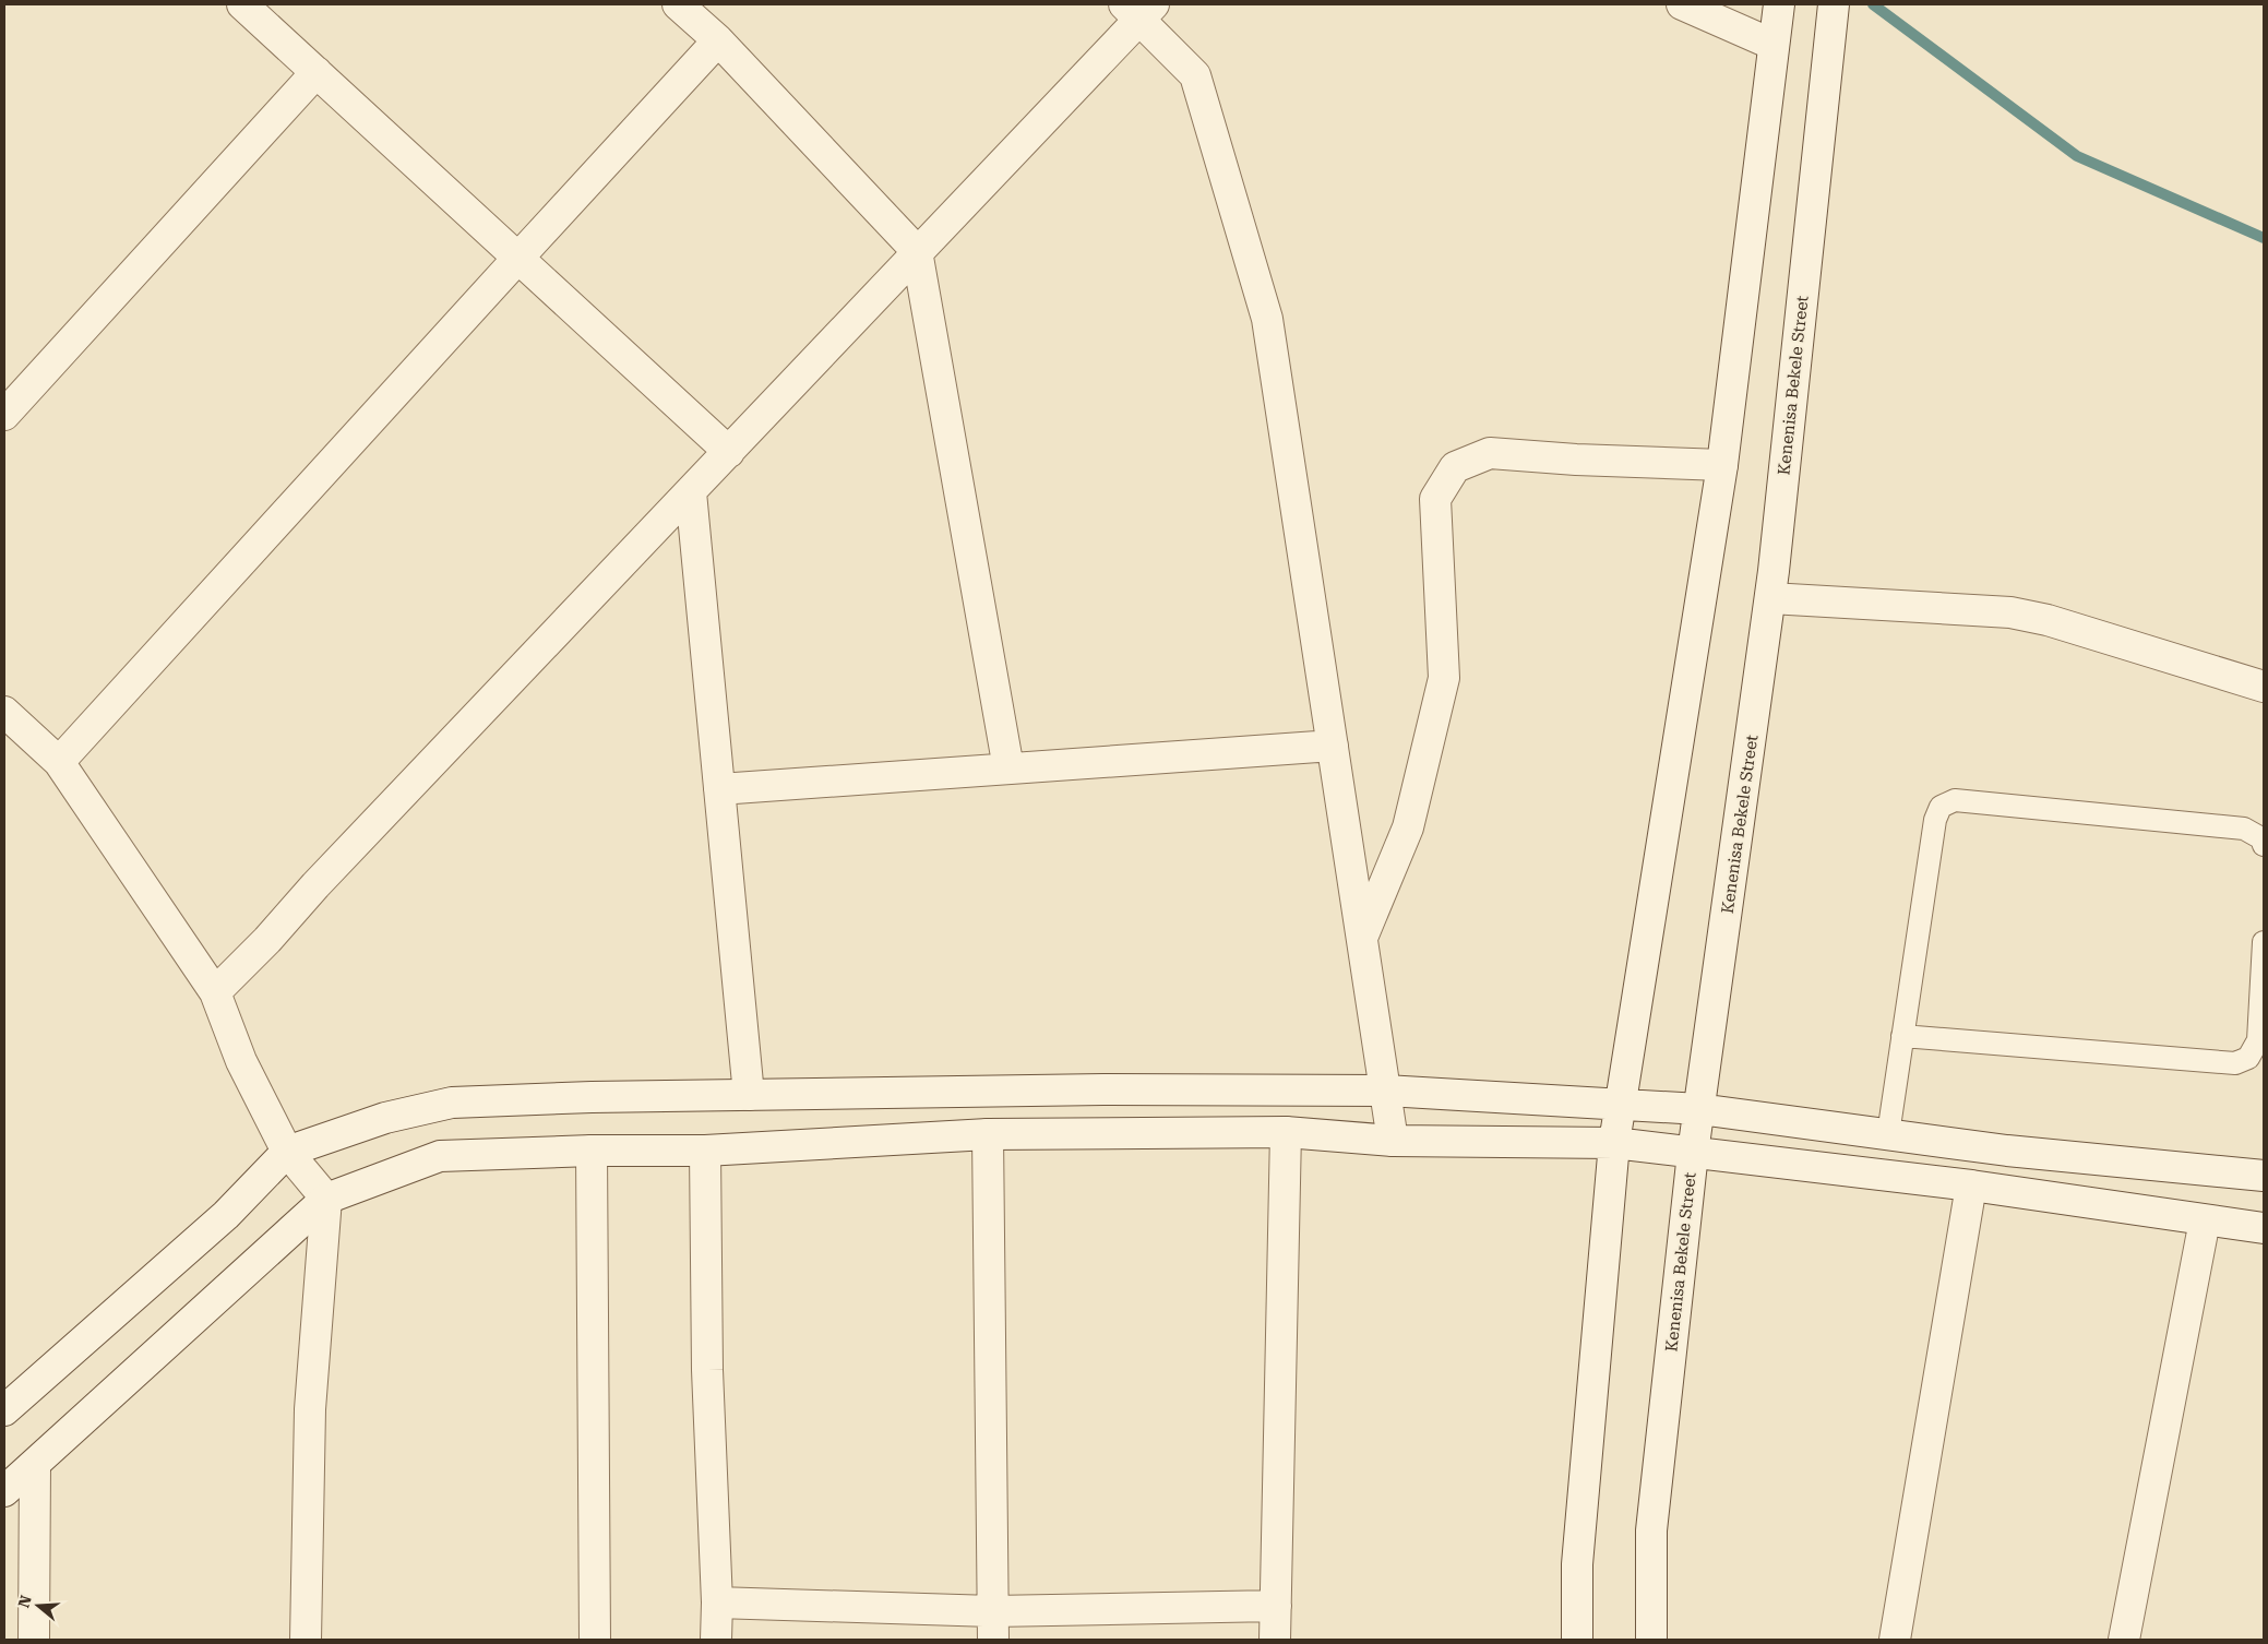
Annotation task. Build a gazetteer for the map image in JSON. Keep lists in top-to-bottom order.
{
  "streets": {
    "street": ["Kenenisa Bekele Street"]
  },
  "north": "left"
}
